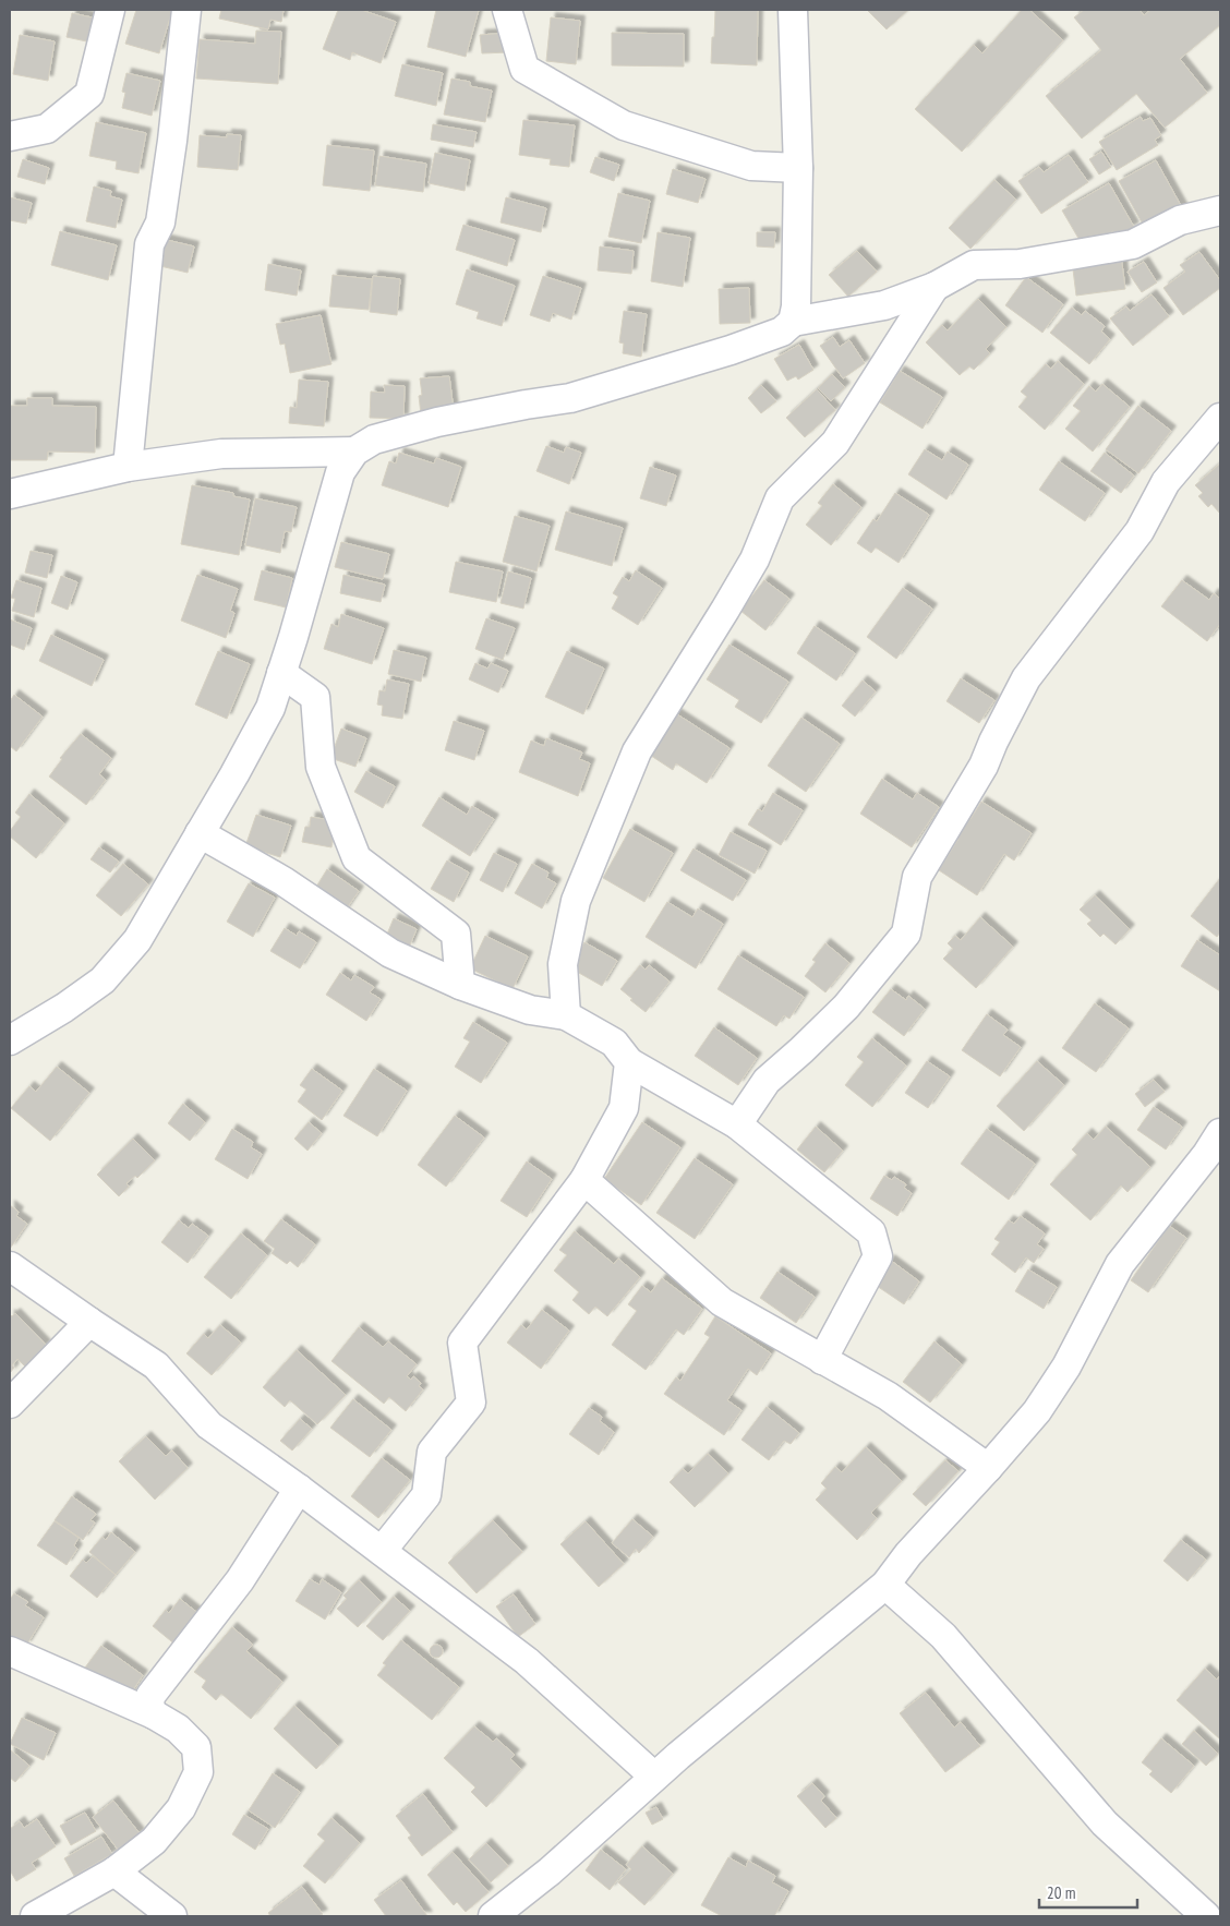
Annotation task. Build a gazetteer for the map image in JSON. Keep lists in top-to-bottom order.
{
  "scale_bar": "20 m"
}
